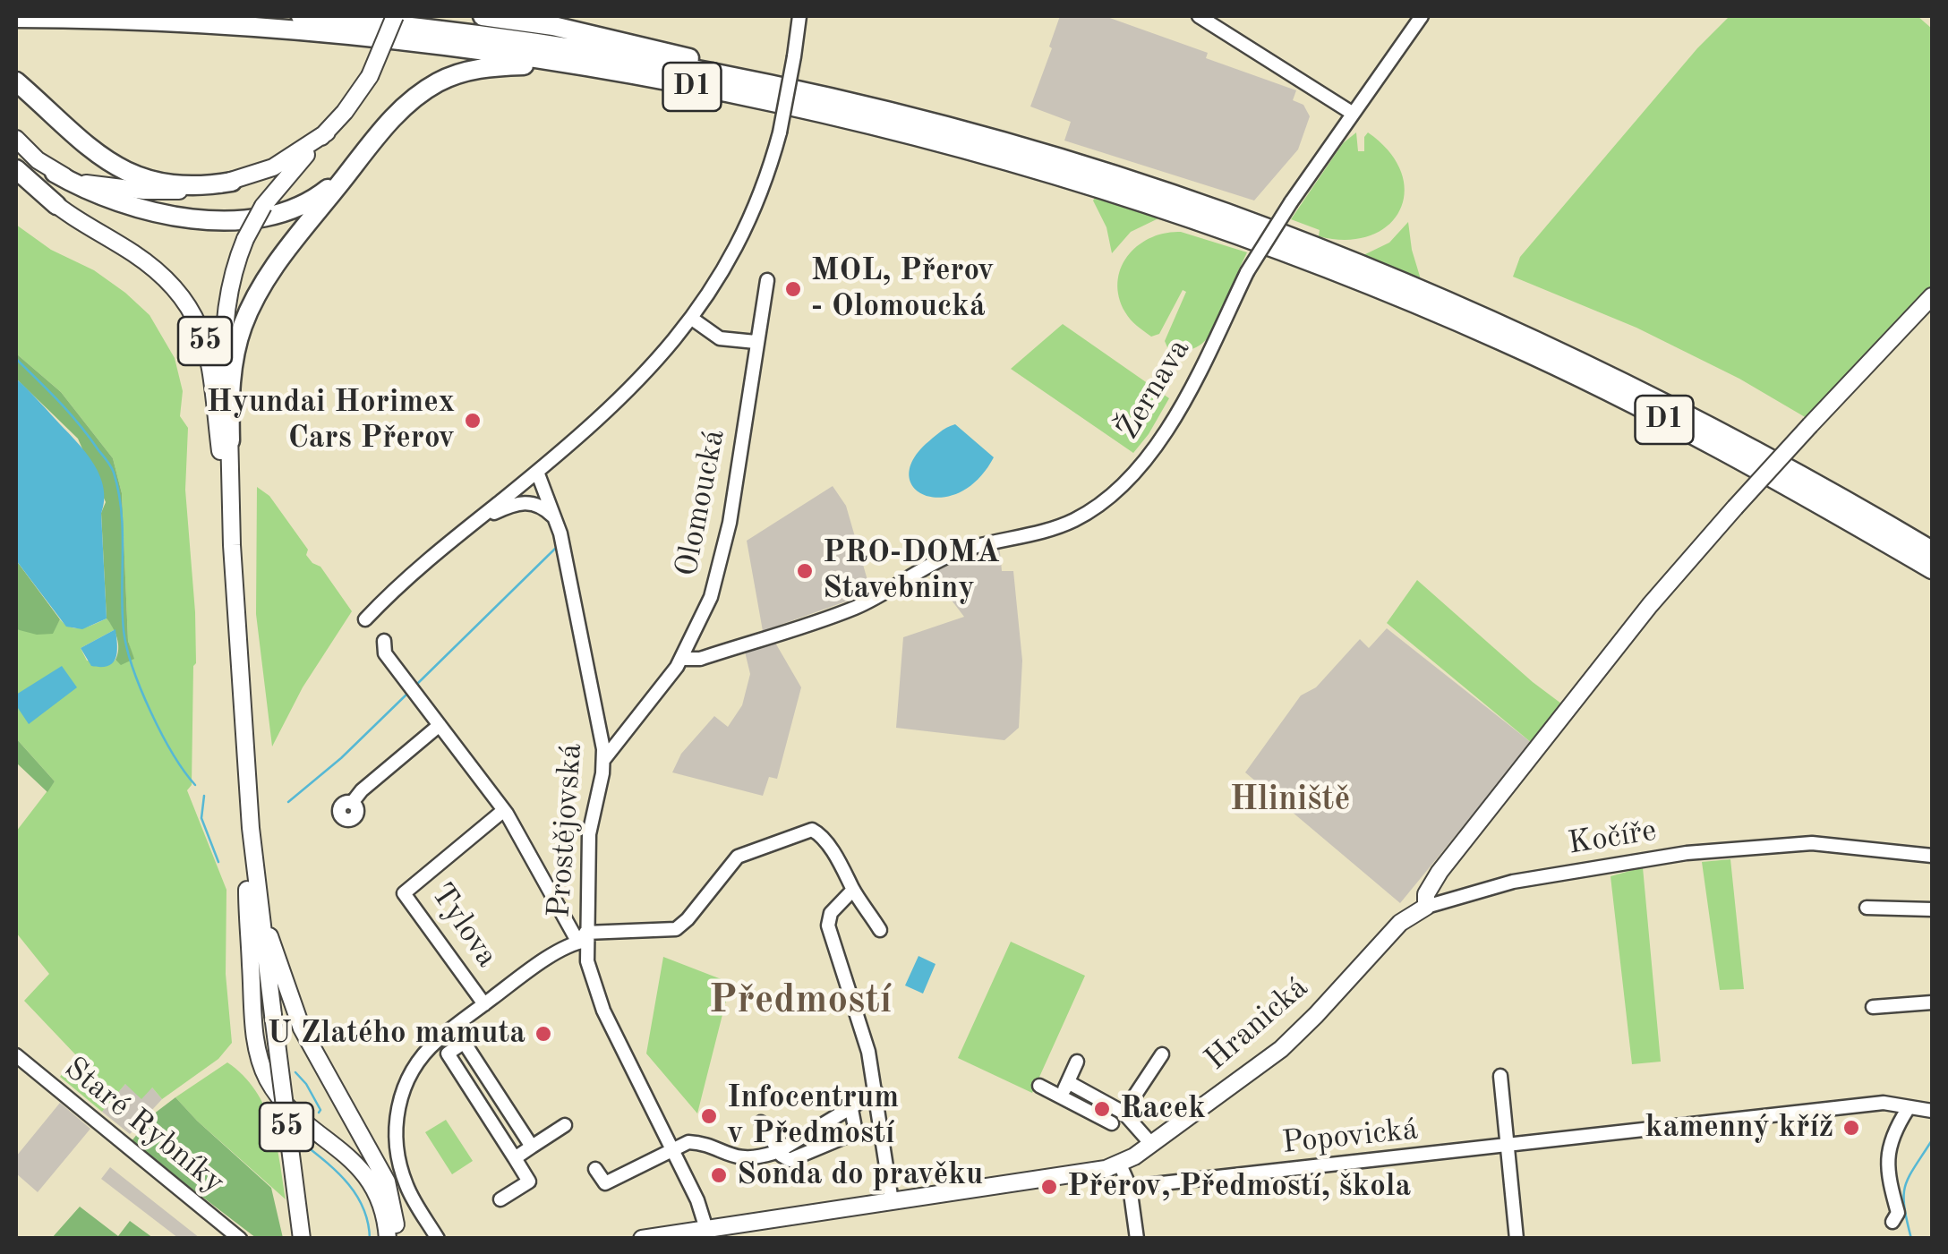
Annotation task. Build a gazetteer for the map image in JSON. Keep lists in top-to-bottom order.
{
  "streets": {
    "highway": ["D1"],
    "main road": ["55", "Hranická"],
    "street": [
      "Žernava",
      "Olomoucká",
      "Prostějovská",
      "Kočíře",
      "Tylova",
      "Staré Rybníky",
      "Popovická"
    ]
  },
  "crossings": [
    ["Žernava", "Olomoucká"],
    ["Olomoucká", "Prostějovská"],
    ["Prostějovská", "Hranická"],
    ["Kočíře", "Hranická"]
  ],
  "districts": ["Hliniště", "Předmostí"],
  "places": [
    "MOL, Přerov - Olomoucká",
    "Hyundai Horimex Cars Přerov",
    "PRO-DOMA Stavebniny",
    "U Zlatého mamuta",
    "Racek",
    "Infocentrum v Předmostí",
    "kamenný kříž",
    "Sonda do pravěku",
    "Přerov, Předmostí, škola"
  ]
}
